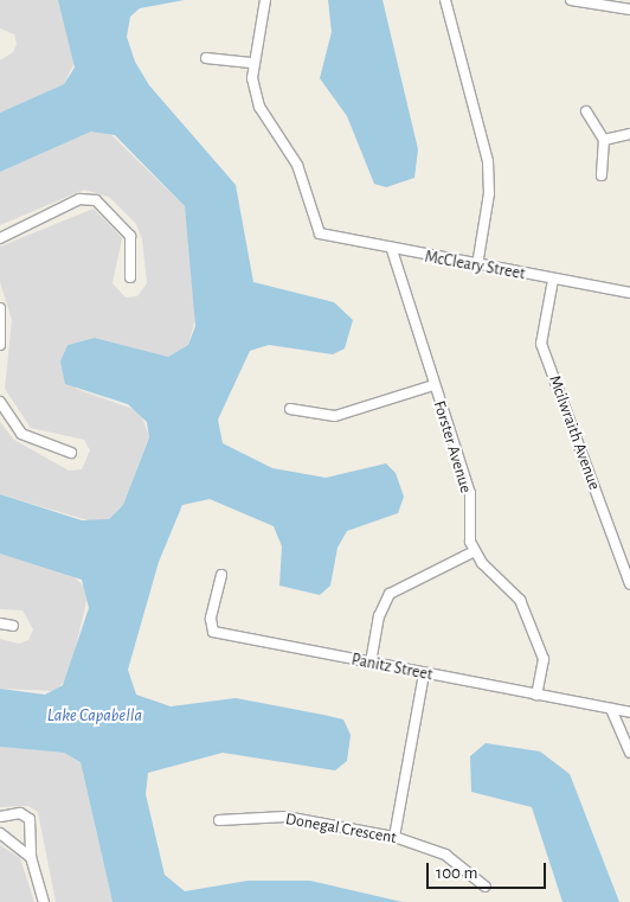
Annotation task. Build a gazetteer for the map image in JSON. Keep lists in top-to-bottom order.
{
  "streets": {
    "street": [
      "McCleary Street",
      "Mcilwraith Avenue",
      "Forster Avenue",
      "Panitz Street",
      "Donegal Crescent"
    ]
  },
  "crossings": [
    ["McCleary Street", "Mcilwraith Avenue"],
    ["McCleary Street", "Forster Avenue"]
  ],
  "water": ["Lake Capabella"],
  "scale_bar": "100 m"
}
